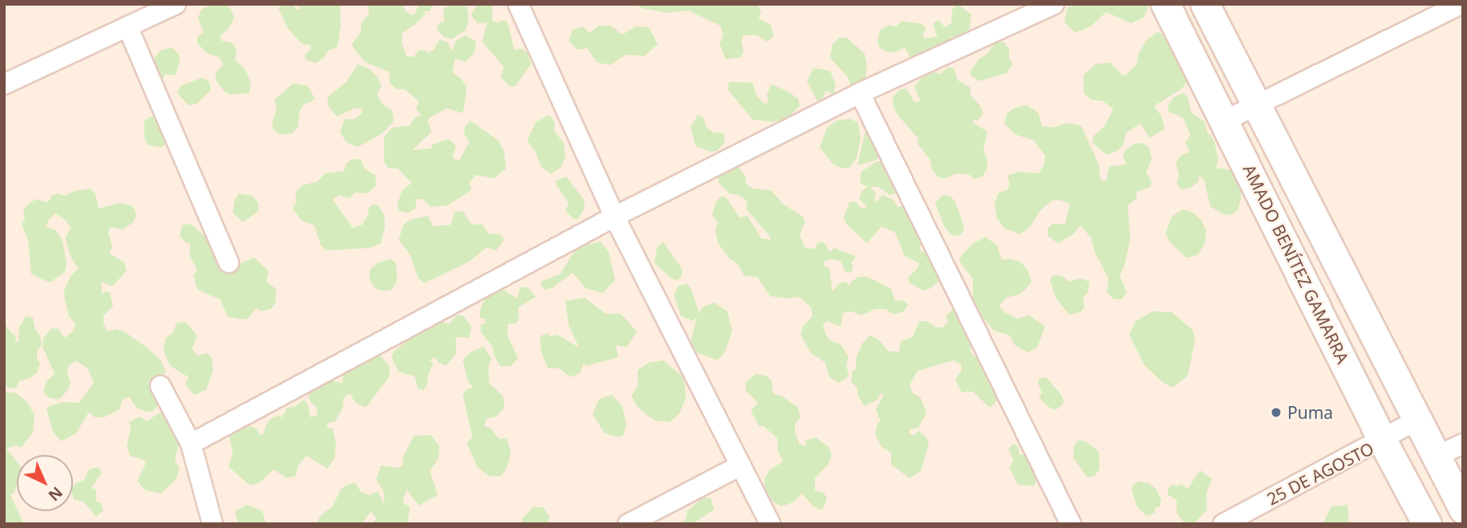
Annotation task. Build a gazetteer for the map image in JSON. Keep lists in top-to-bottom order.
{
  "streets": {
    "main road": ["AMADO BENÍTEZ GAMARRA"],
    "street": ["25 DE AGOSTO"]
  },
  "crossings": [
    ["AMADO BENÍTEZ GAMARRA", "25 DE AGOSTO"]
  ],
  "places": ["Puma"],
  "north": "bottom right"
}
